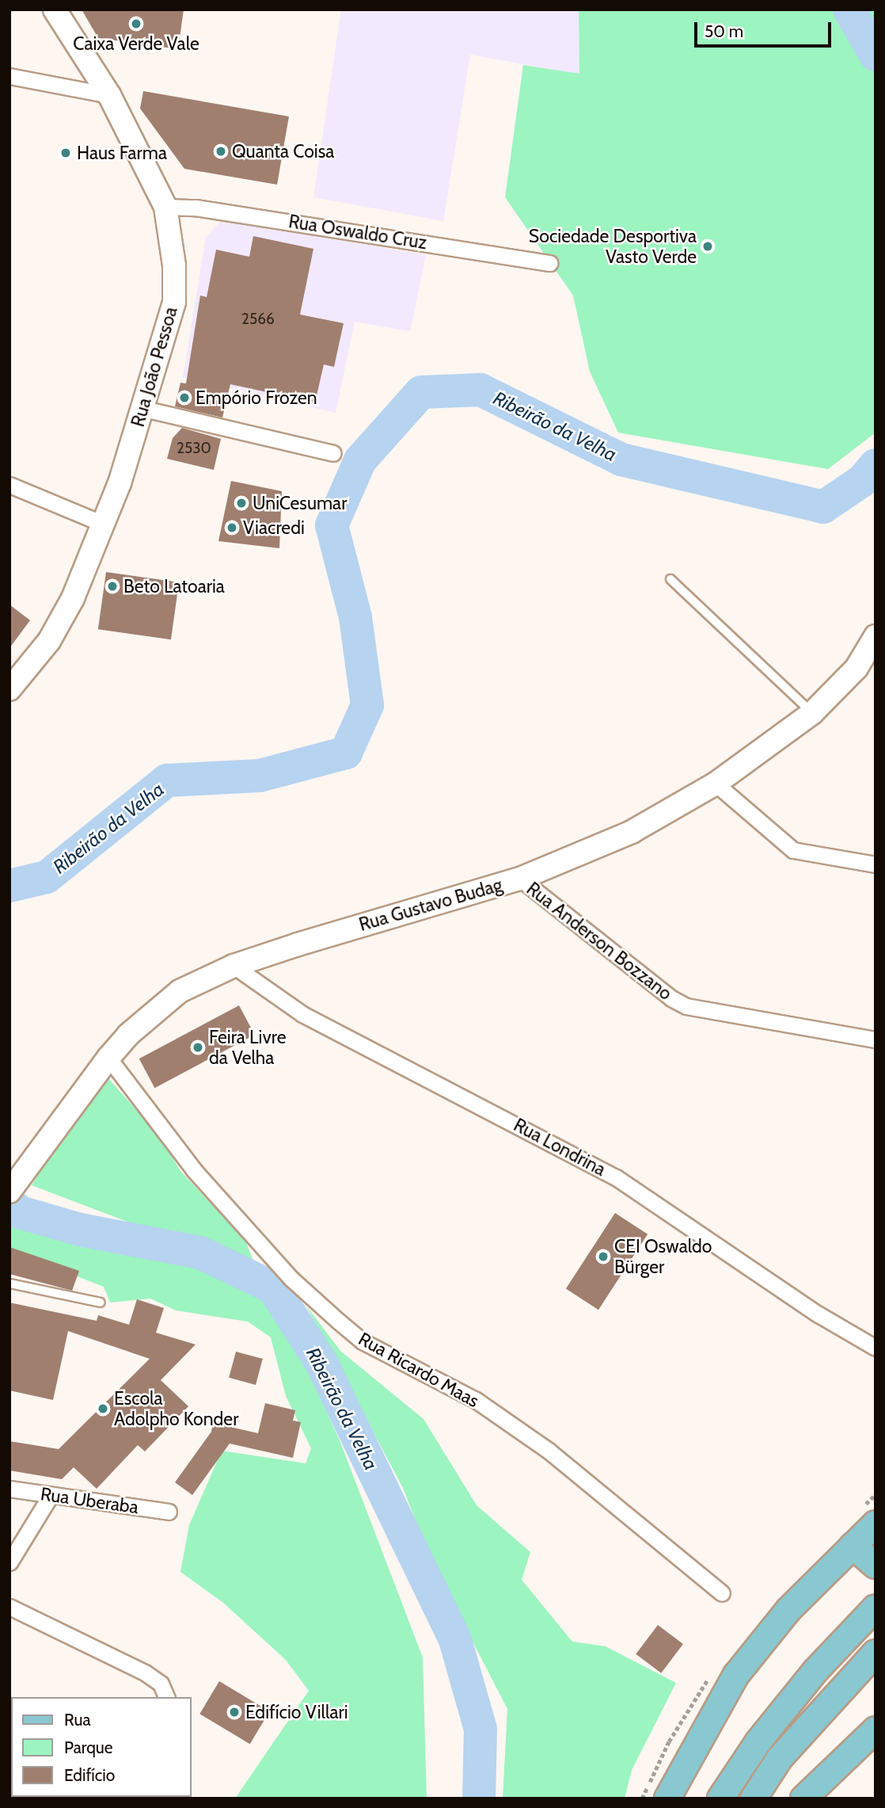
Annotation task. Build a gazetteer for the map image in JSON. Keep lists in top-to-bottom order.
{
  "streets": {
    "street": [
      "Rua Oswaldo Cruz",
      "Rua João Pessoa",
      "Rua Gustavo Budag",
      "Rua Anderson Bozzano",
      "Rua Londrina",
      "Rua Ricardo Maas",
      "Rua Uberaba"
    ]
  },
  "crossings": [
    ["Rua Oswaldo Cruz", "Rua João Pessoa"],
    ["Rua Gustavo Budag", "Rua Anderson Bozzano"],
    ["Rua Gustavo Budag", "Rua Londrina"],
    ["Rua Gustavo Budag", "Rua Ricardo Maas"]
  ],
  "water": ["Ribeirão da Velha"],
  "places": [
    "Caixa Verde Vale",
    "Quanta Coisa",
    "Haus Farma",
    "Sociedade Desportiva Vasto Verde",
    "Empório Frozen",
    "UniCesumar",
    "Viacredi",
    "Beto Latoaria",
    "Feira Livre da Velha",
    "CEI Oswaldo Bürger",
    "Escola Adolpho Konder",
    "Edifício Villari"
  ],
  "house_numbers": ["2566", "2530"],
  "legend": ["Rua", "Parque", "Edifício"],
  "scale_bar": "50 m"
}
